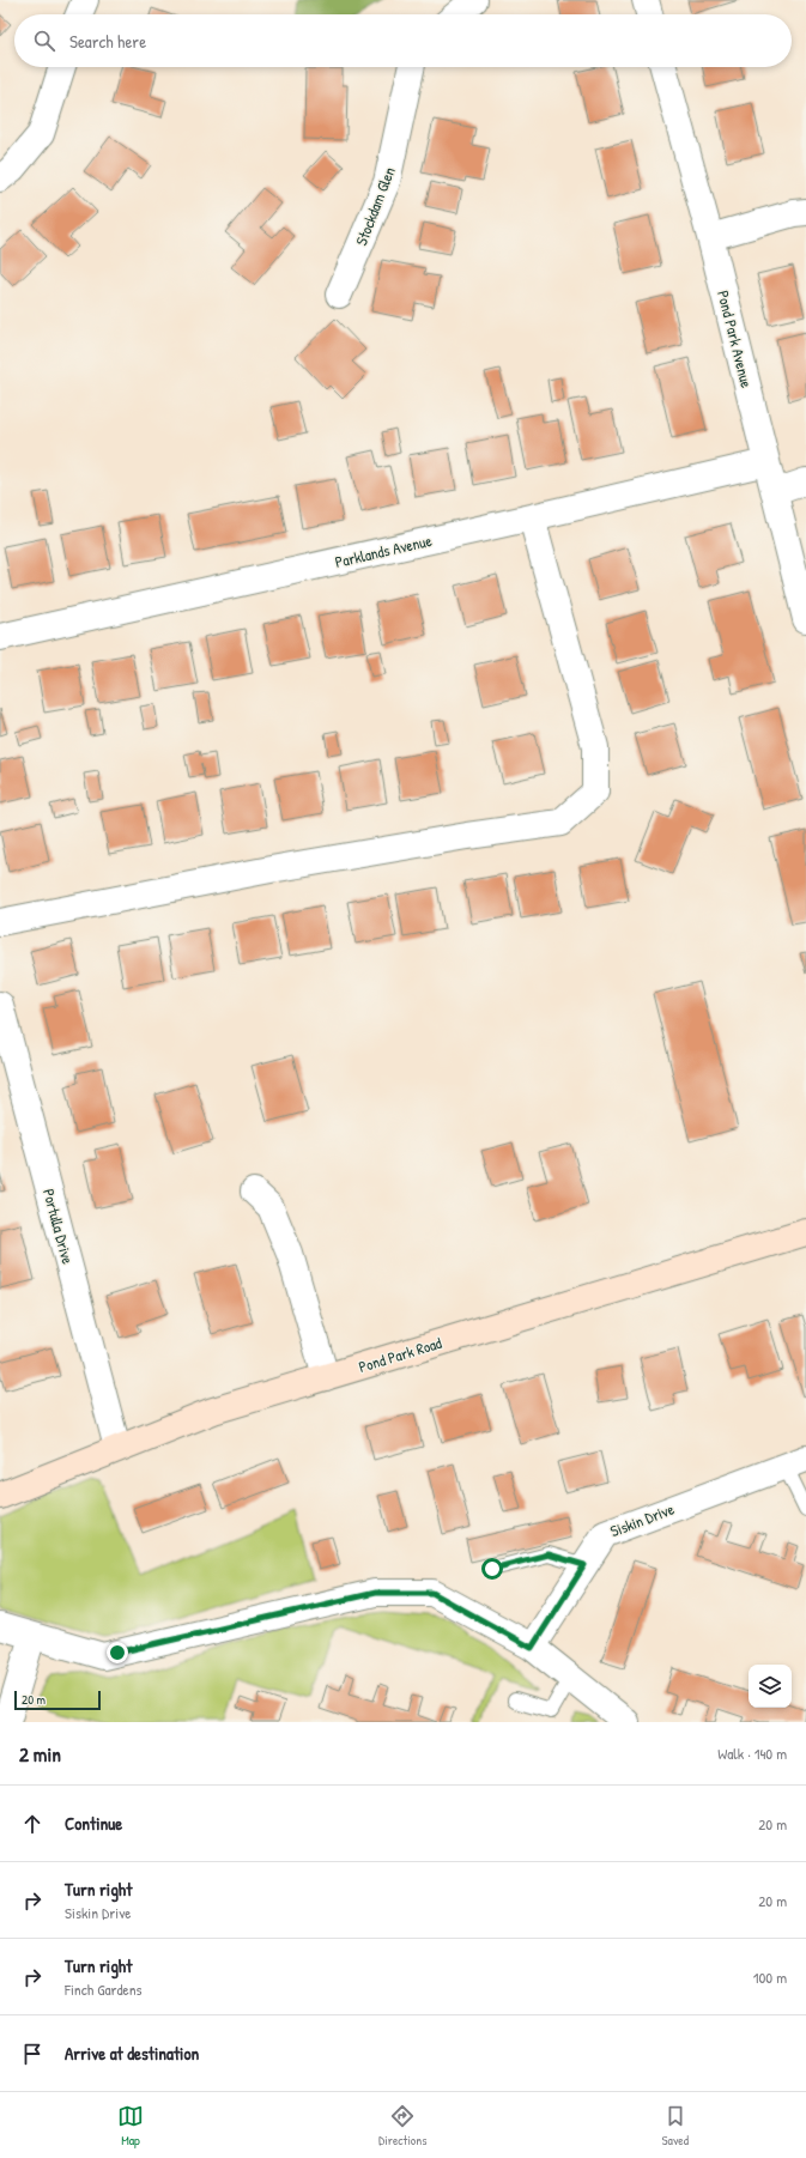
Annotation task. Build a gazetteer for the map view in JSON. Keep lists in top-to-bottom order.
{
  "streets": {
    "main road": ["Pond Park Road"],
    "street": [
      "Stockdam Glen",
      "Pond Park Avenue",
      "Parklands Avenue",
      "Portulla Drive",
      "Siskin Drive"
    ]
  },
  "crossings": [
    ["Pond Park Avenue", "Parklands Avenue"],
    ["Portulla Drive", "Pond Park Road"]
  ],
  "scale_bar": "20 m",
  "page": {
    "search": "Search here",
    "scale": "20 m",
    "heading": ["2 min", "Walk · 140 m"],
    "list": [
      ["Continue", "20 m"],
      ["Turn right", "Siskin Drive", "20 m"],
      ["Turn right", "Finch Gardens", "100 m"],
      "Arrive at destination"
    ],
    "nav": ["Map", "Directions", "Saved"]
  }
}
